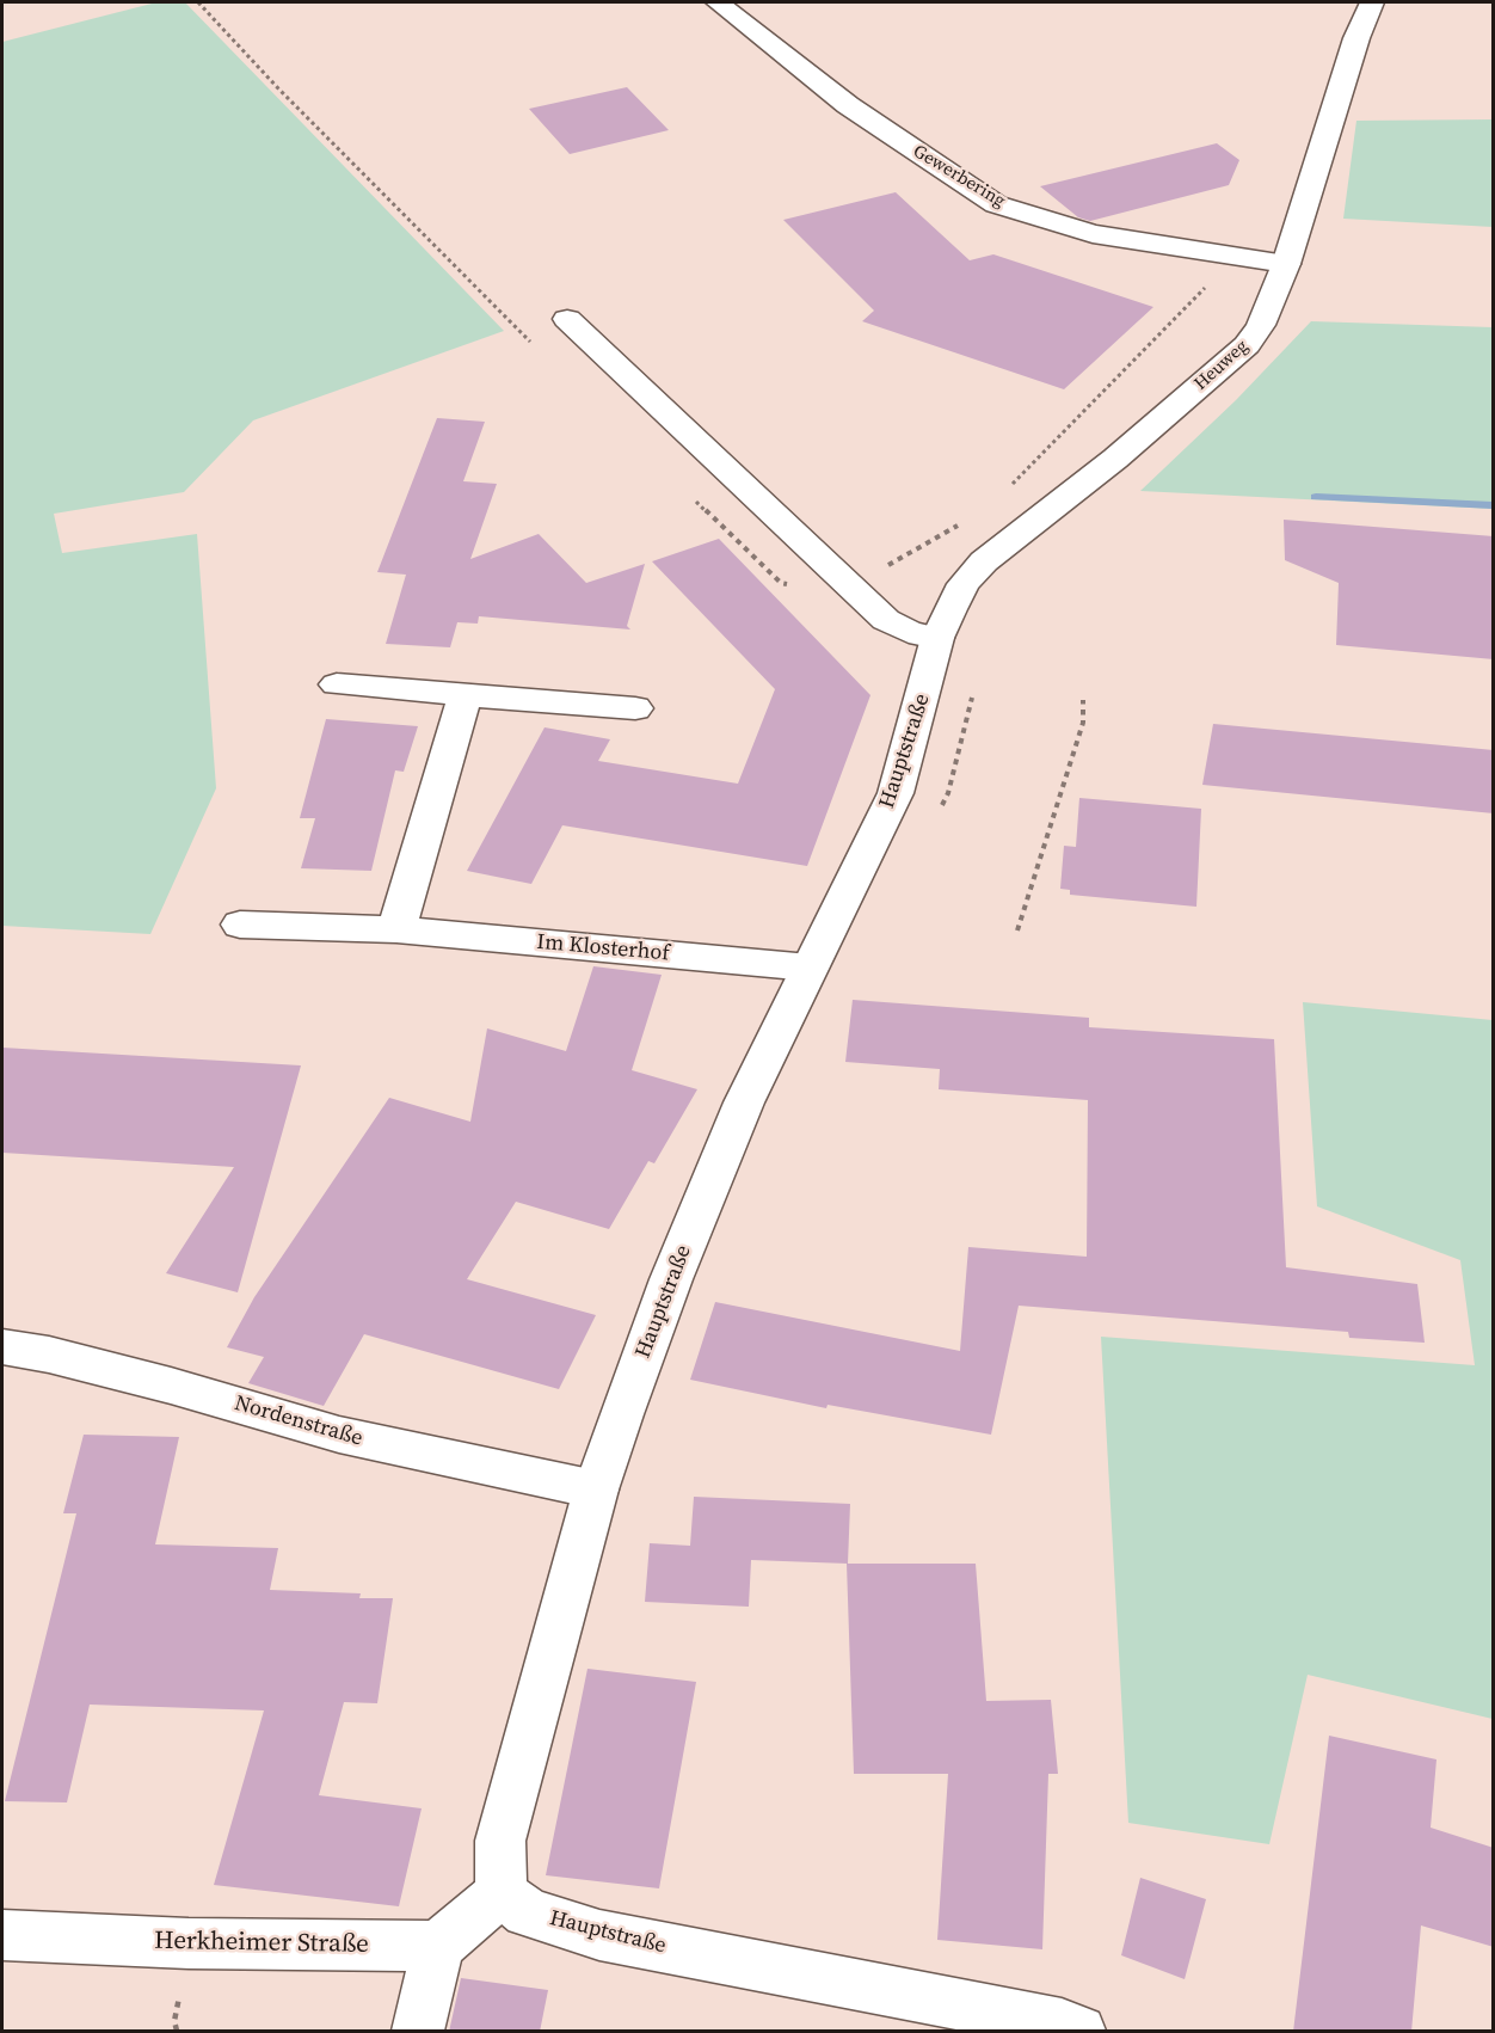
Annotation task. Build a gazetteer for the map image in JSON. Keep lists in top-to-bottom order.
{
  "streets": {
    "street": [
      "Gewerbering",
      "Heuweg",
      "Hauptstraße",
      "Im Klosterhof",
      "Nordenstraße",
      "Herkheimer Straße"
    ]
  },
  "crossings": [
    ["Gewerbering", "Heuweg"],
    ["Heuweg", "Hauptstraße"],
    ["Hauptstraße", "Im Klosterhof"],
    ["Hauptstraße", "Nordenstraße"]
  ]
}
